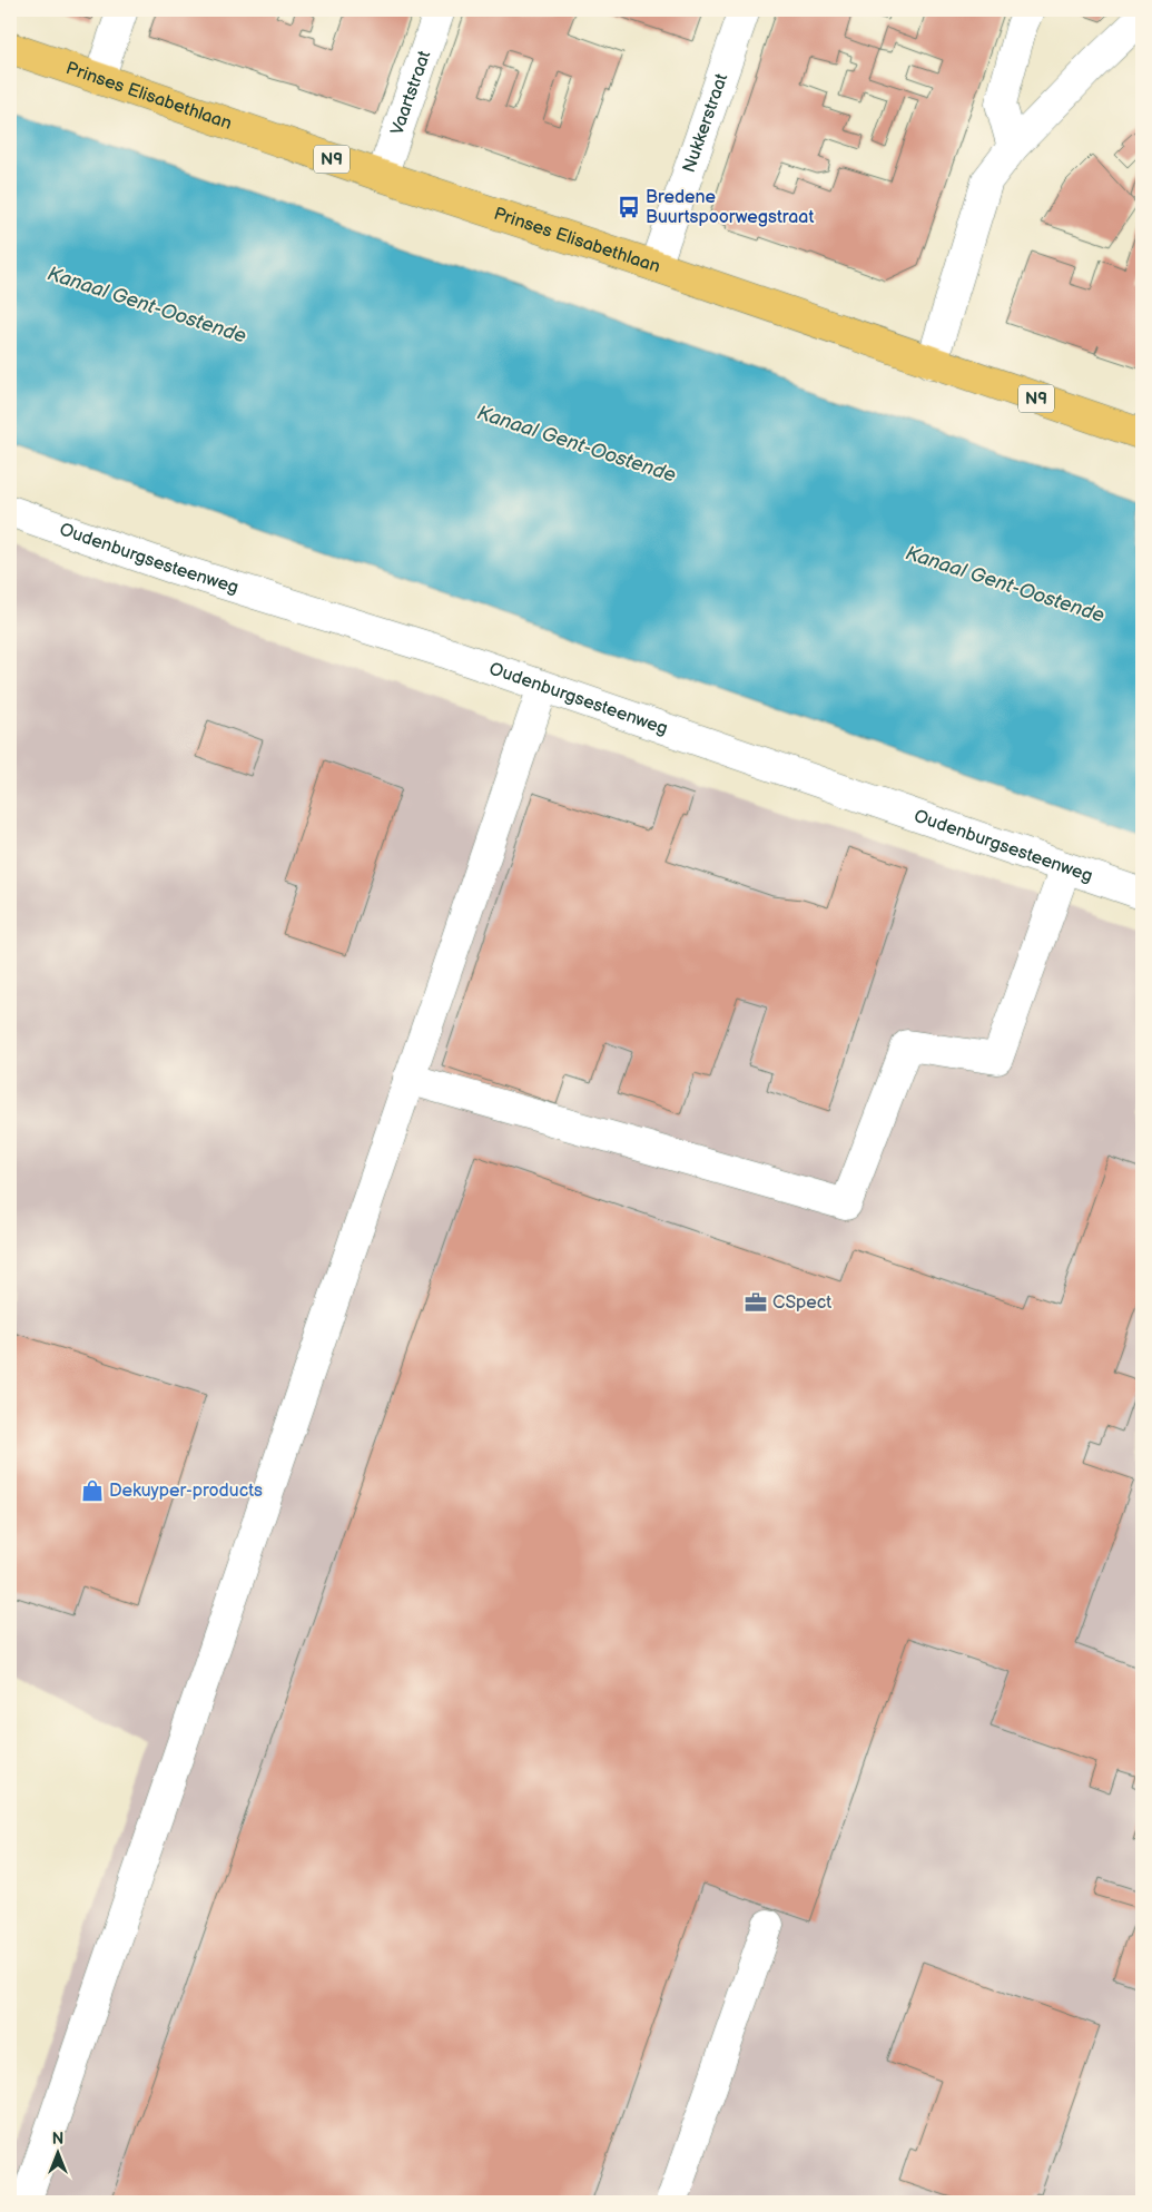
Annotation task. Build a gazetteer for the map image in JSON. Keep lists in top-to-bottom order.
{
  "streets": {
    "main road": ["Prinses Elisabethlaan", "N9"],
    "street": ["Vaartstraat", "Nukkerstraat", "Oudenburgsesteenweg"]
  },
  "crossings": [
    ["Vaartstraat", "Prinses Elisabethlaan"],
    ["Prinses Elisabethlaan", "Nukkerstraat"]
  ],
  "water": ["Kanaal Gent-Oostende"],
  "places": {
    "bus stop": ["Bredene Buurtspoorwegstraat"],
    "office": ["CSpect"],
    "shop": ["Dekuyper-products"]
  },
  "north": "top"
}
